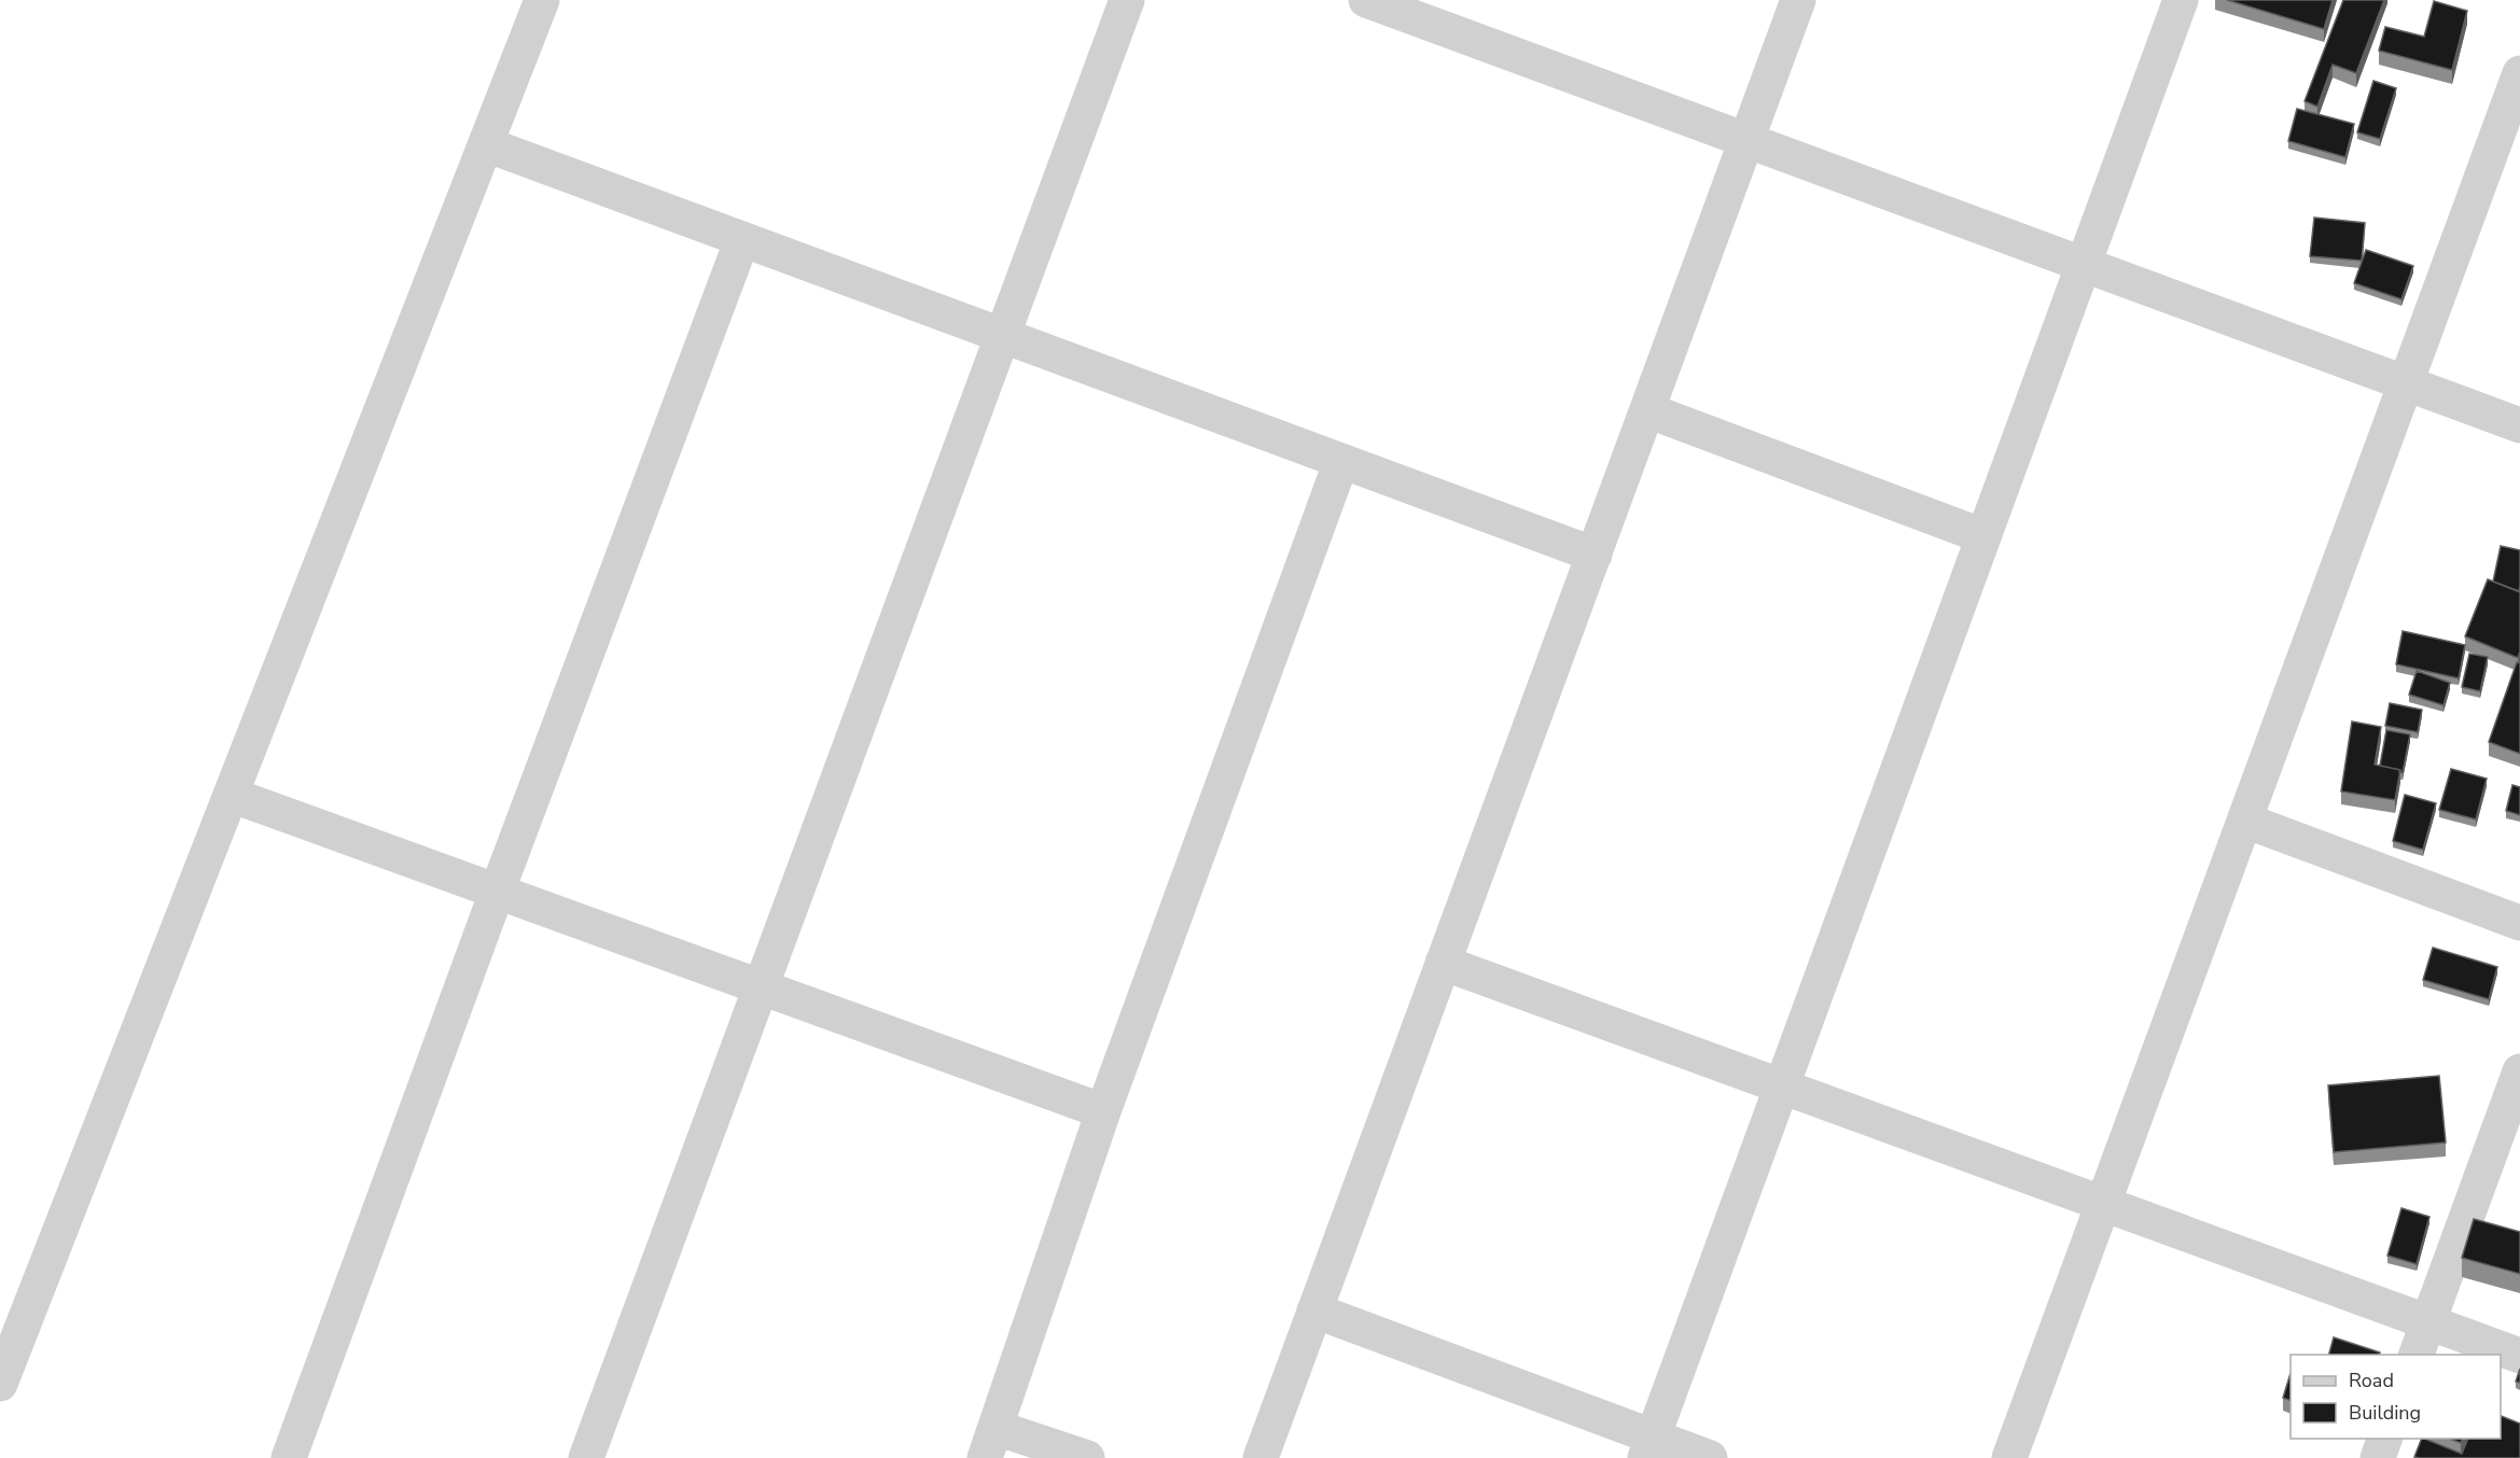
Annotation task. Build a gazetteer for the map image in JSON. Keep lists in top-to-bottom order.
{
  "legend": ["Road", "Building"]
}
